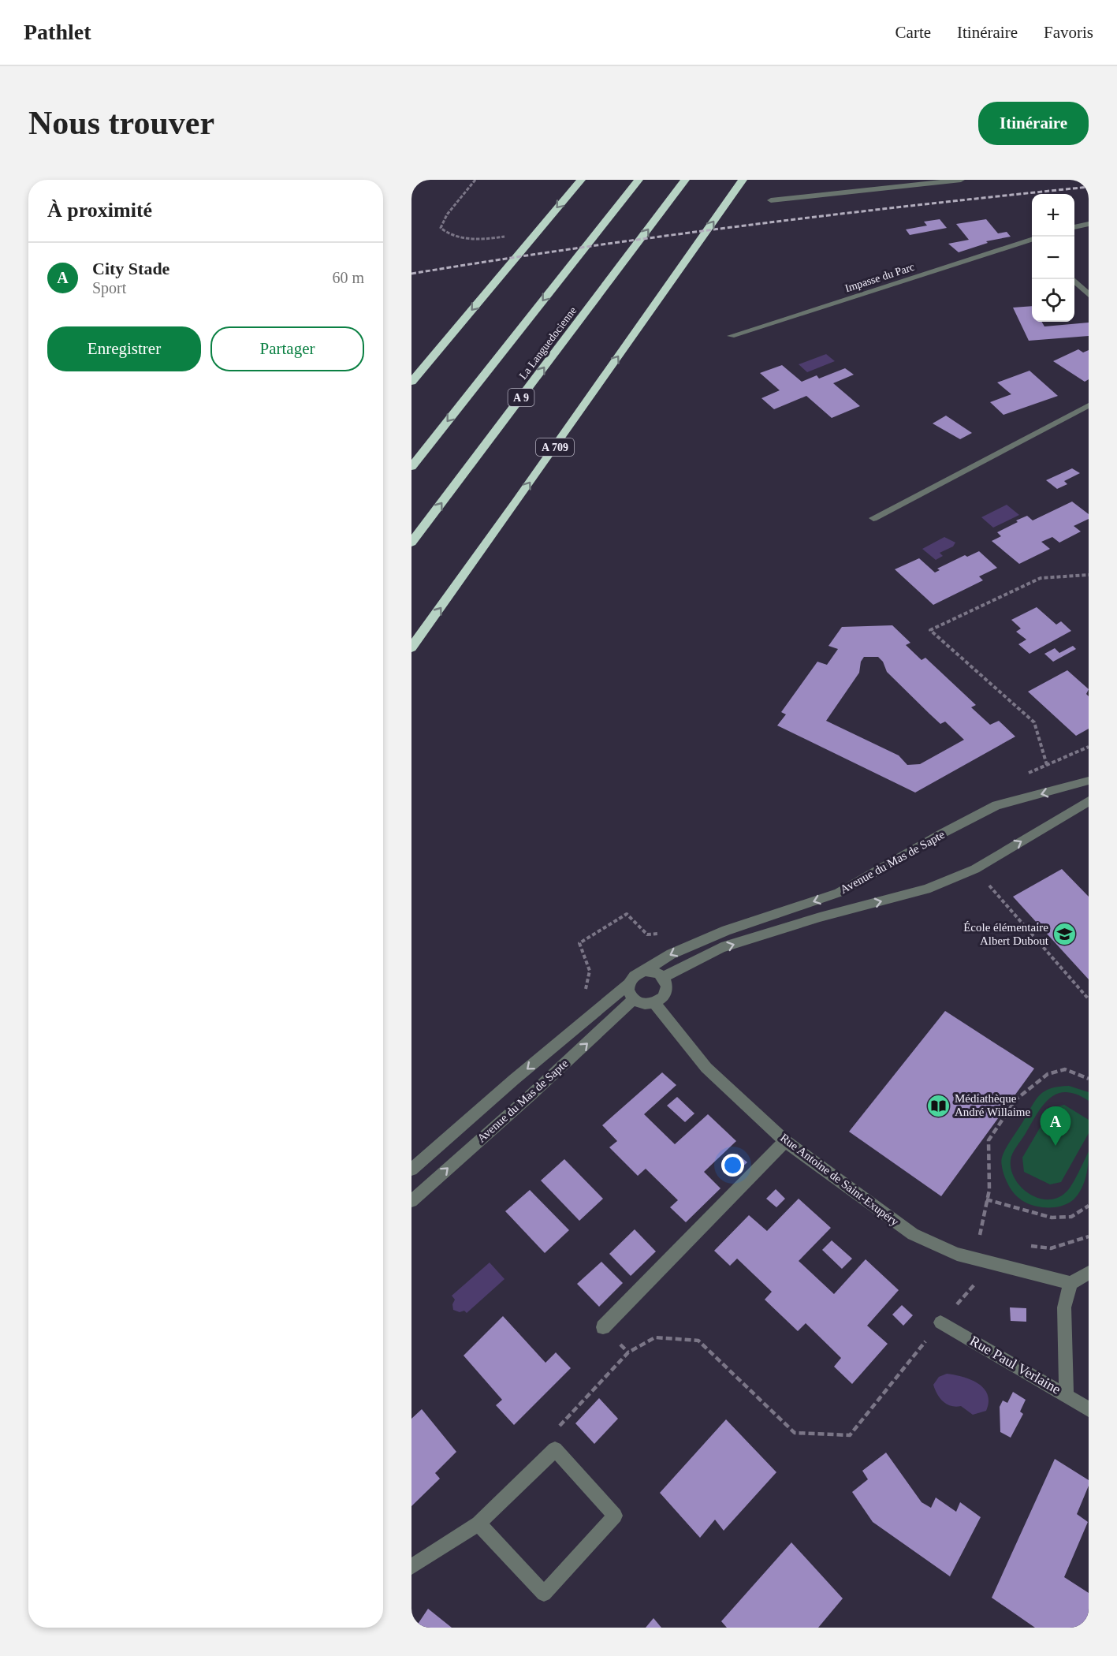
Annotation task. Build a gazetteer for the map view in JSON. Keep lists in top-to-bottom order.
{
  "streets": {
    "highway": ["La Languedocienne", "A 9", "A 709"],
    "street": [
      "Impasse du Parc",
      "Avenue du Mas de Sapte",
      "Rue Antoine de Saint-Exupéry",
      "Rue Paul Verlaine"
    ]
  },
  "crossings": [
    ["Avenue du Mas de Sapte", "Rue Antoine de Saint-Exupéry"]
  ],
  "places": {
    "school or university": ["École élémentaire Albert Dubout"],
    "library": ["Médiathèque André Willaime"]
  },
  "page": {
    "header": "Pathlet",
    "nav": ["Carte", "Itinéraire", "Favoris"],
    "buttons": [
      "Itinéraire",
      ["Enregistrer", "Partager"]
    ],
    "title": "Nous trouver",
    "heading": "À proximité",
    "map_buttons": ["+", "−"],
    "list": [
      {
        "mark": "A",
        "name": "City Stade",
        "note": "Sport",
        "value": "60 m"
      }
    ],
    "pins": "A"
  }
}
